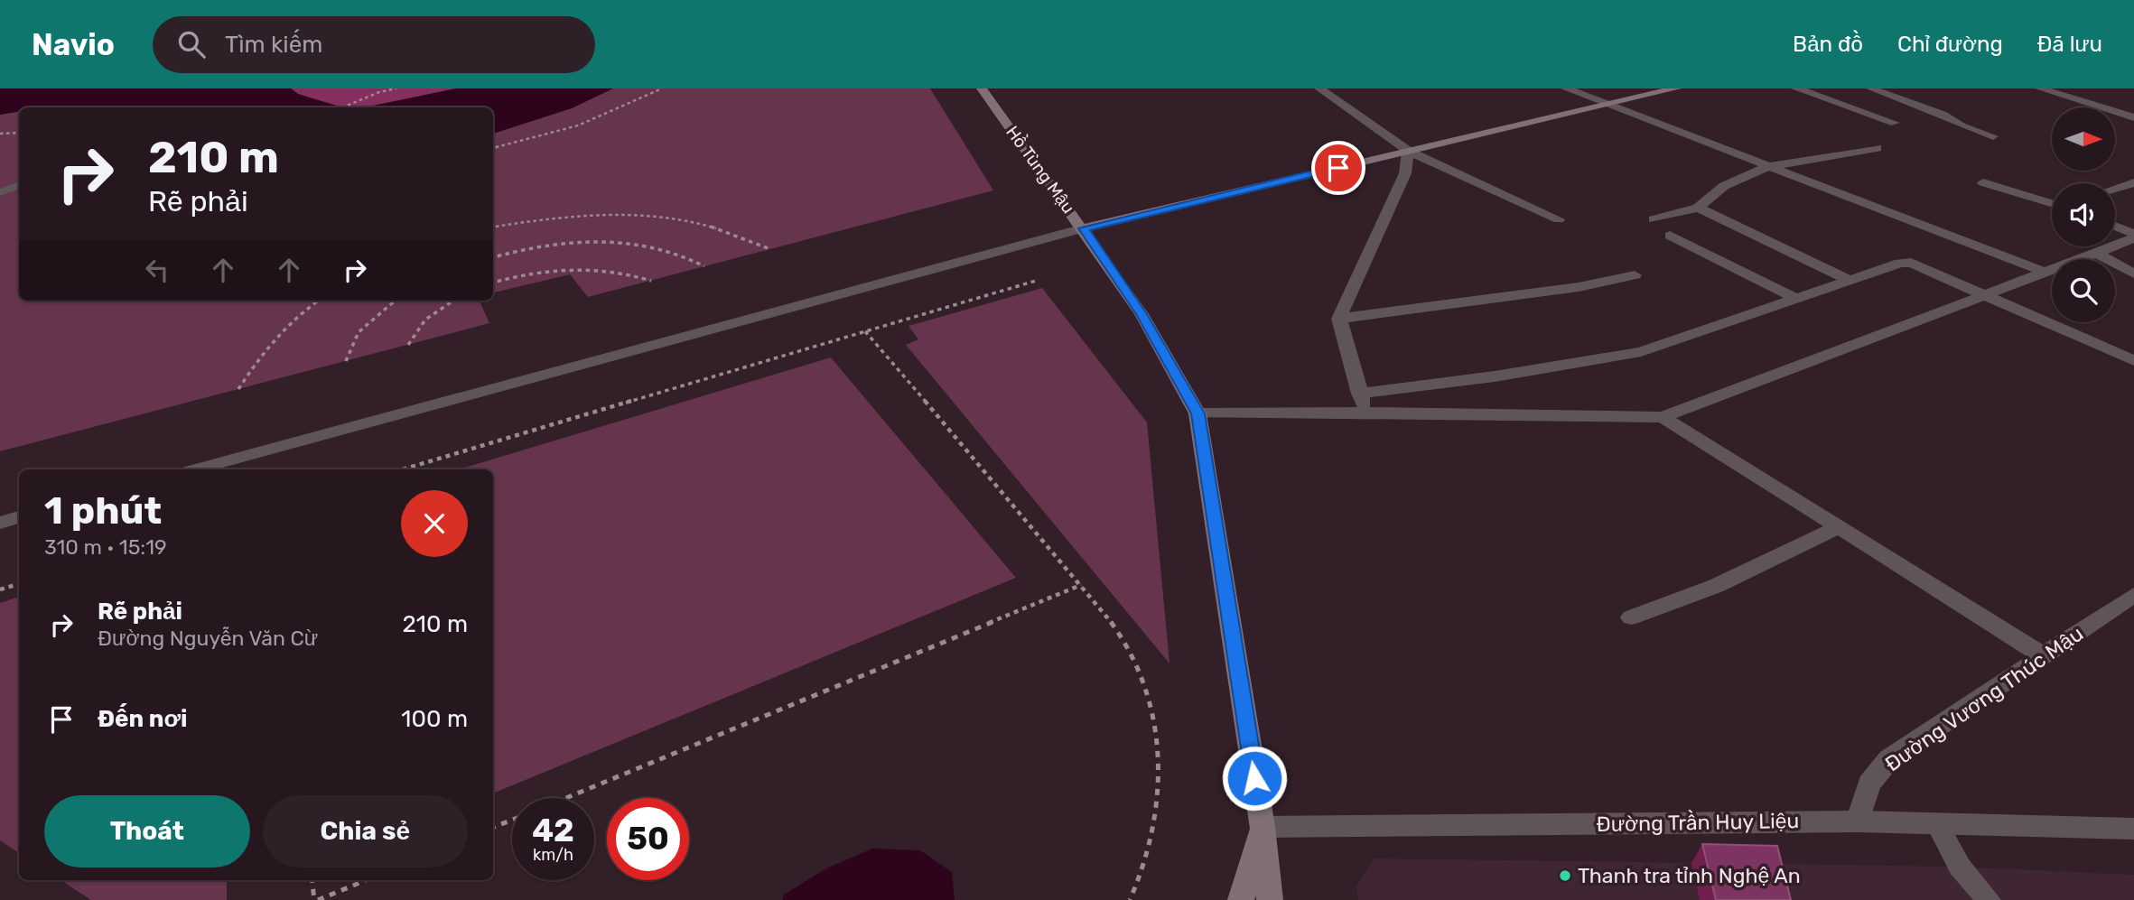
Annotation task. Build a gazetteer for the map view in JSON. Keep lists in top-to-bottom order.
{
  "streets": {
    "main road": ["Hồ Tùng Mậu"],
    "street": ["Đường Vương Thúc Mậu", "Đường Trần Huy Liệu"]
  },
  "crossings": [
    ["Hồ Tùng Mậu", "Đường Trần Huy Liệu"],
    ["Đường Vương Thúc Mậu", "Đường Trần Huy Liệu"]
  ],
  "places": ["Thanh tra tỉnh Nghệ An"],
  "north": "right",
  "page": {
    "header": "Navio",
    "search": "Tìm kiếm",
    "nav": ["Bản đồ", "Chỉ đường", "Đã lưu"],
    "turn": ["210 m", "Rẽ phải"],
    "heading": ["1 phút", "310 m · 15:19"],
    "list": [
      {
        "name": "Rẽ phải",
        "note": "Đường Nguyễn Văn Cừ",
        "value": "210 m"
      },
      {
        "name": "Đến nơi",
        "value": "100 m"
      }
    ],
    "buttons": ["Thoát", "Chia sẻ"],
    "speed": "42 km/h",
    "limit": "50"
  }
}
